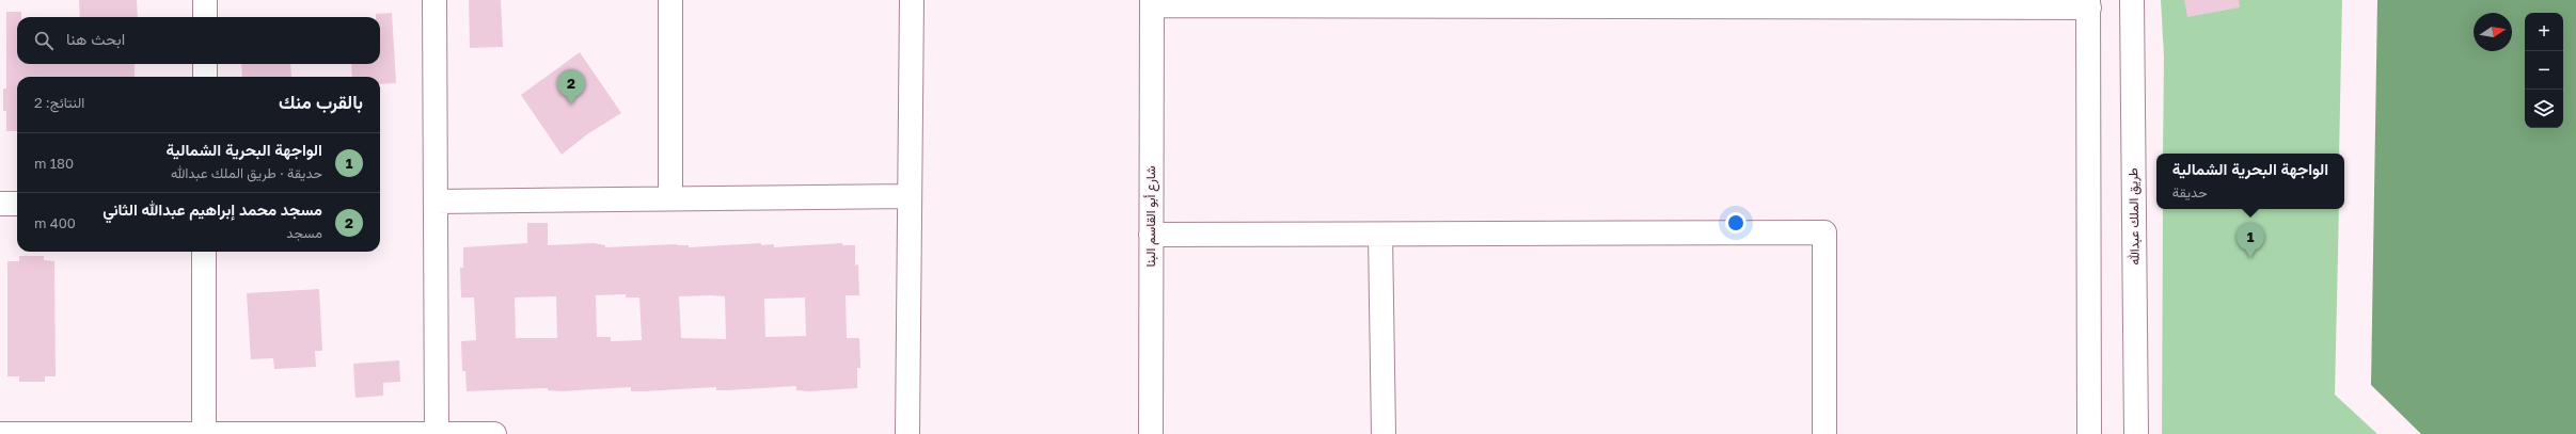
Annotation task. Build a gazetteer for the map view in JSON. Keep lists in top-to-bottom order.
{
  "streets": {
    "street": ["شارع أبو القاسم البنا", "طريق الملك عبدالله"]
  },
  "north": "right",
  "page": {
    "map_buttons": ["+", "−"],
    "search": "ابحث هنا",
    "pins": ["2", "1"],
    "heading": ["بالقرب منك", "النتائج: 2"],
    "list": [
      {
        "mark": "1",
        "name": "الواجهة البحرية الشمالية",
        "note": "حديقة · طريق الملك عبدالله",
        "value": "180 m"
      },
      {
        "mark": "2",
        "name": "مسجد محمد إبراهيم عبدالله الثاني",
        "note": "مسجد",
        "value": "400 m"
      }
    ],
    "popup": ["الواجهة البحرية الشمالية", "حديقة"]
  }
}
